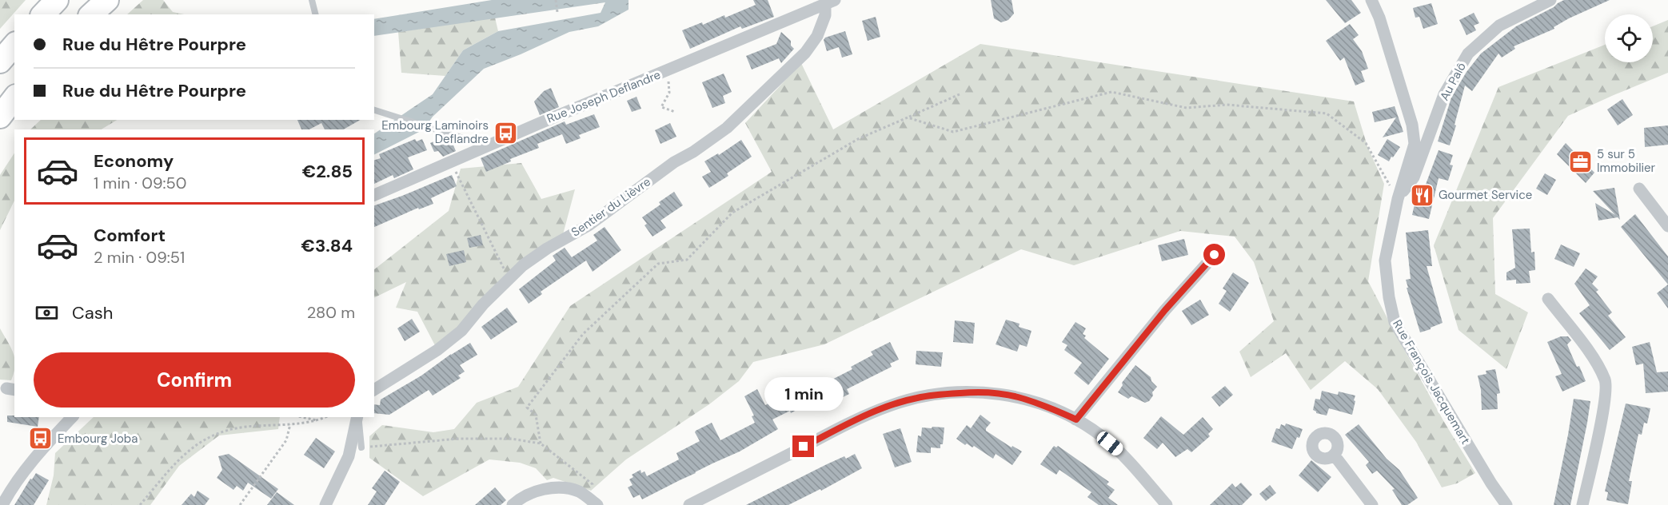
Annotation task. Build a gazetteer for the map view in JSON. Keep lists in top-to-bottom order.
{
  "streets": {
    "street": [
      "Au Palô",
      "Rue Joseph Deflandre",
      "Sentier du Lièvre",
      "Rue François Jacquemart"
    ]
  },
  "crossings": [
    ["Au Palô", "Rue François Jacquemart"],
    ["Rue Joseph Deflandre", "Sentier du Lièvre"]
  ],
  "places": {
    "bus stop": ["Embourg Laminoirs Deflandre", "Embourg Joba"],
    "office": ["5 sur 5 Immobilier"],
    "restaurant": ["Gourmet Service"]
  },
  "page": {
    "banner": ["Rue du Hêtre Pourpre", "Rue du Hêtre Pourpre"],
    "list": [
      {
        "name": "Economy",
        "note": "1 min · 09:50",
        "value": "€2.85"
      },
      {
        "name": "Comfort",
        "note": "2 min · 09:51",
        "value": "€3.84"
      }
    ],
    "pay": ["Cash", "280 m"],
    "buttons": "Confirm",
    "bubble": "1 min"
  }
}
